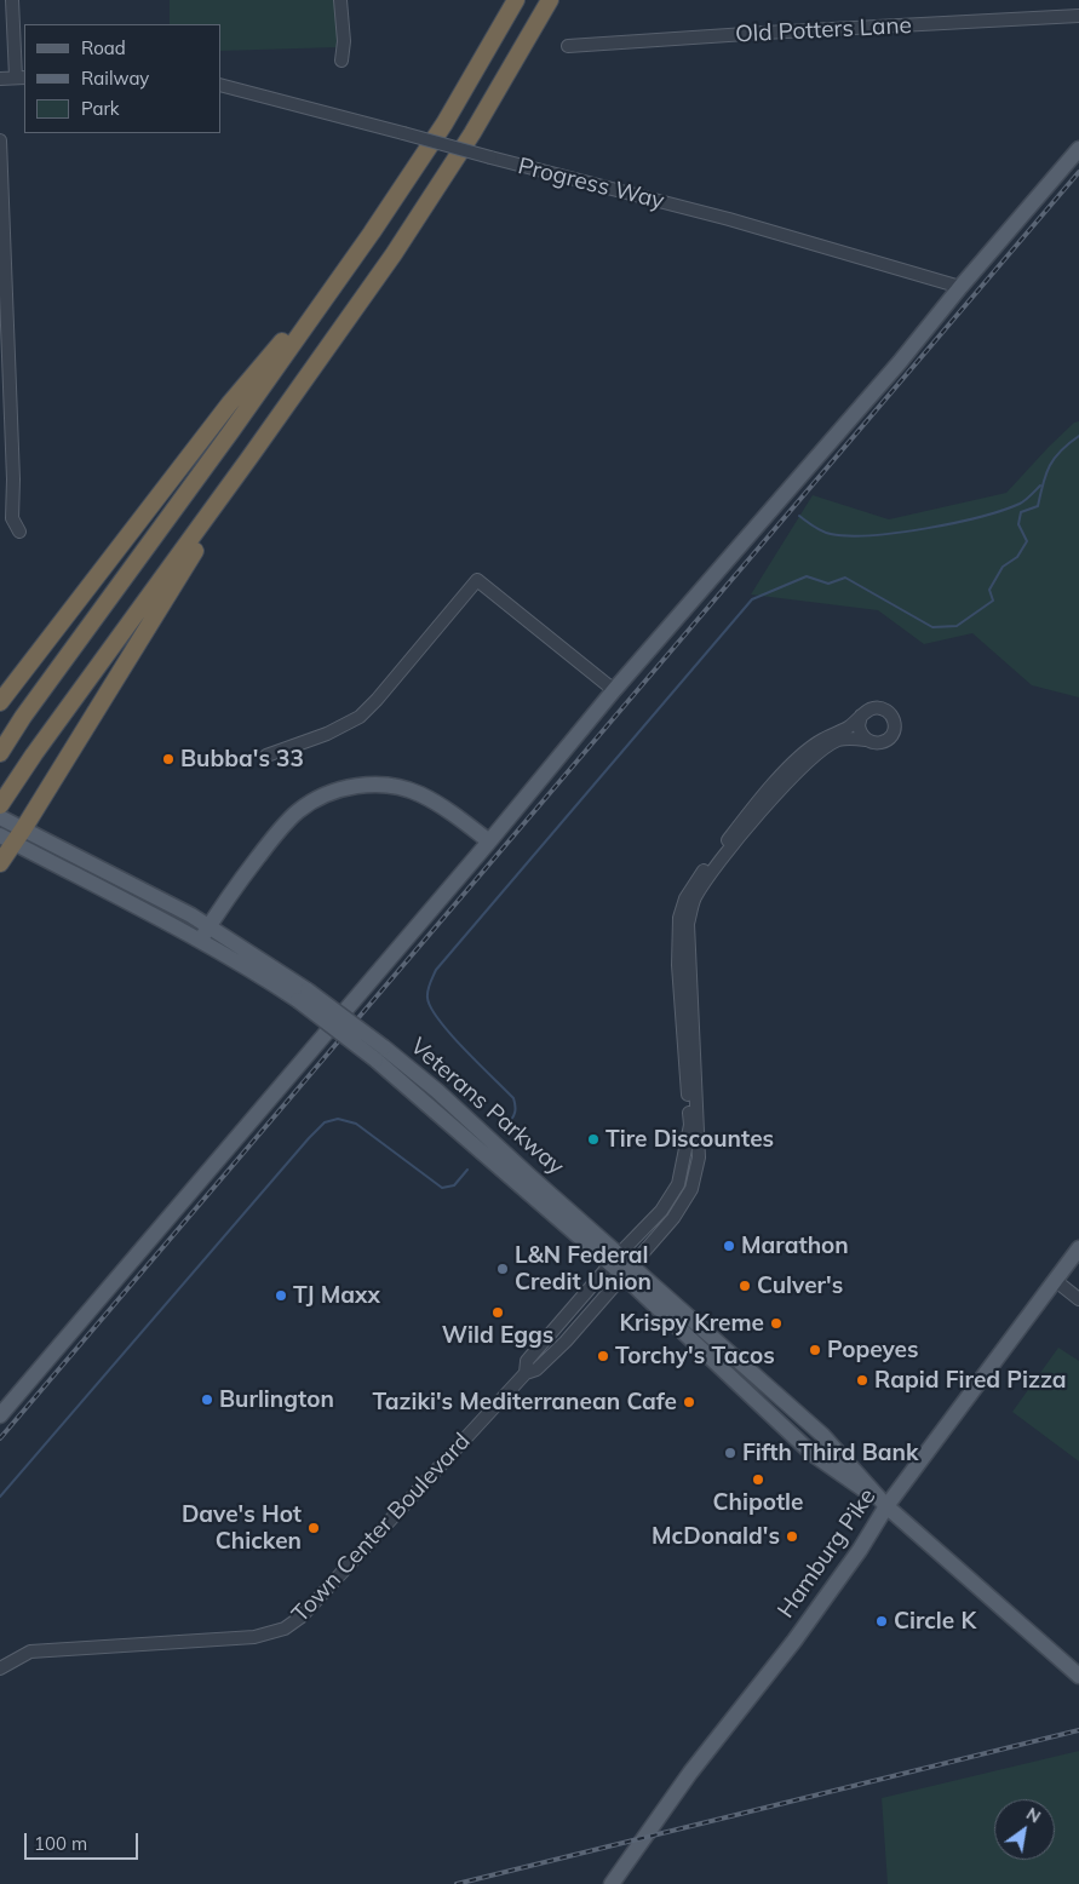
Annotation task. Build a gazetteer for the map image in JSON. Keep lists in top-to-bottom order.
{
  "streets": {
    "main road": ["Veterans Parkway", "Hamburg Pike"],
    "street": ["Old Potters Lane", "Progress Way", "Town Center Boulevard"]
  },
  "crossings": [
    ["Veterans Parkway", "Town Center Boulevard"],
    ["Veterans Parkway", "Hamburg Pike"]
  ],
  "places": [
    "Bubba's 33",
    "Tire Discountes",
    "Marathon",
    "L&N Federal Credit Union",
    "Culver's",
    "TJ Maxx",
    "Wild Eggs",
    "Krispy Kreme",
    "Popeyes",
    "Torchy's Tacos",
    "Rapid Fired Pizza",
    "Burlington",
    "Taziki's Mediterranean Cafe",
    "Fifth Third Bank",
    "Chipotle",
    "Dave's Hot Chicken",
    "McDonald's",
    "Circle K"
  ],
  "legend": ["Road", "Railway", "Park"],
  "scale_bar": "100 m",
  "north": "top right"
}
